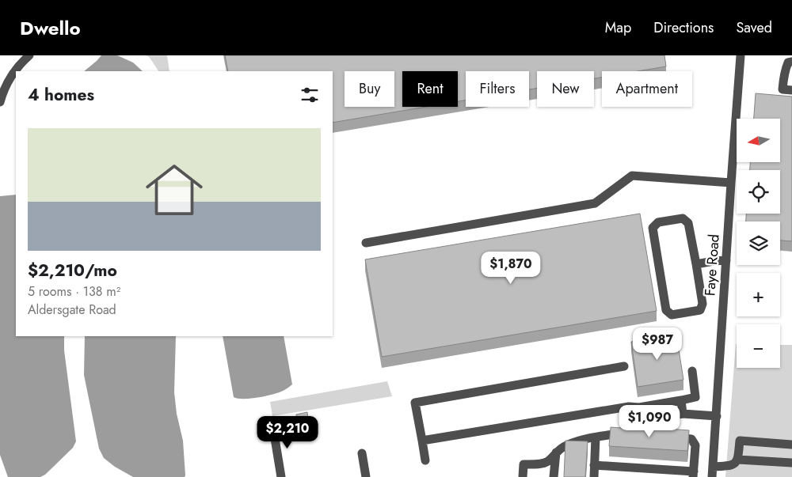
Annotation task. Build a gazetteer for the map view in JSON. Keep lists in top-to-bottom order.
{
  "streets": {
    "street": ["Faye Road"]
  },
  "north": "left",
  "page": {
    "header": "Dwello",
    "nav": ["Map", "Directions", "Saved"],
    "chip": [
      "Buy",
      "Rent",
      "Filters",
      "New",
      "Apartment"
    ],
    "heading": "4 homes",
    "map_buttons": ["+", "−"],
    "list": [
      {
        "name": "$2,210/mo",
        "note": "5 rooms · 138 m² · Aldersgate Road"
      }
    ],
    "price": [
      "$1,870",
      "$987",
      "$1,090",
      "$2,210"
    ]
  }
}
